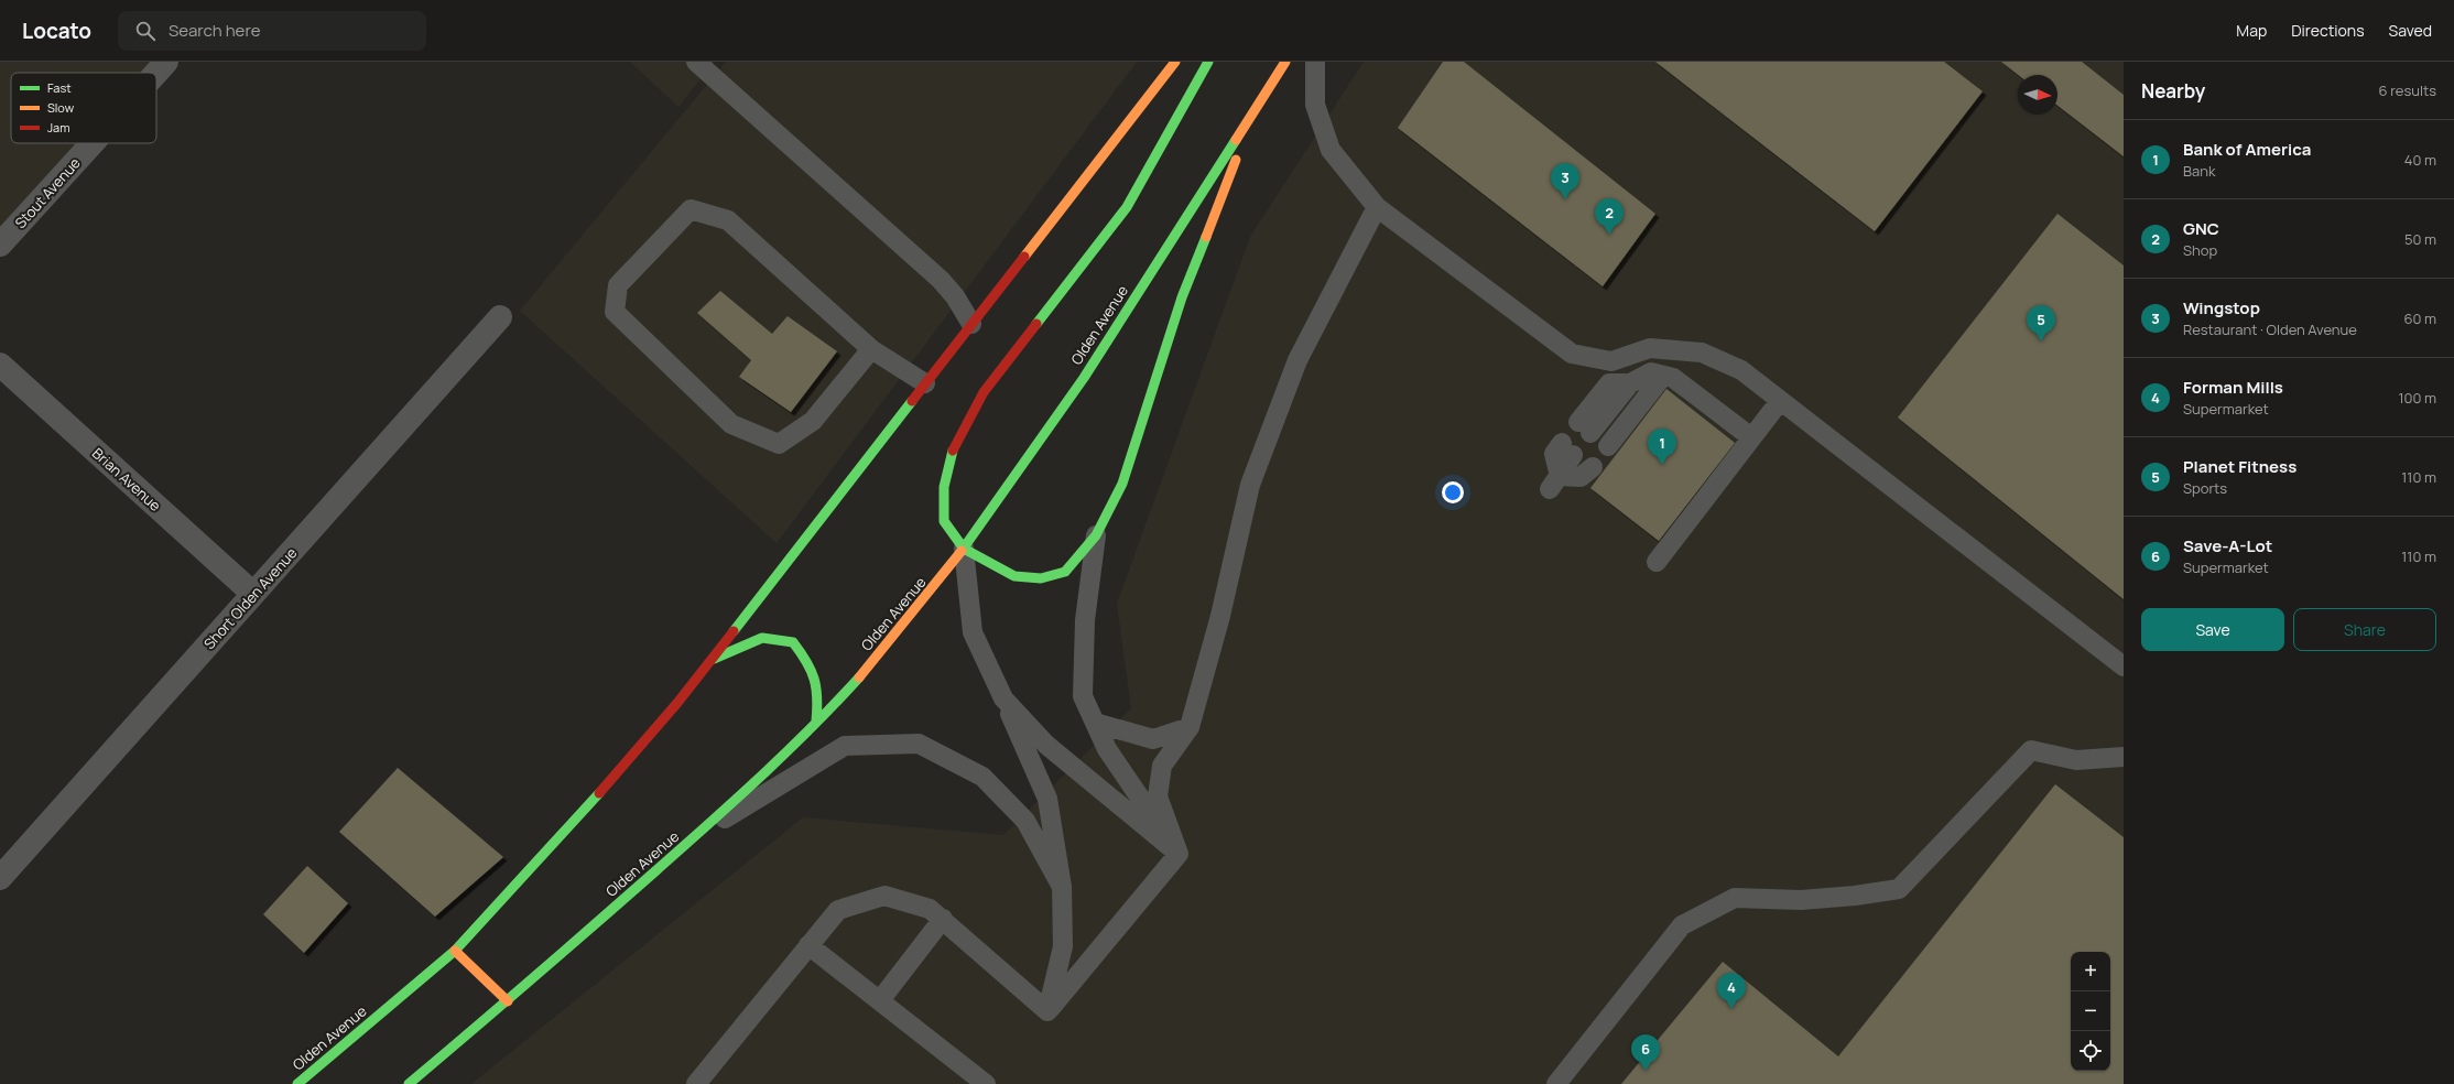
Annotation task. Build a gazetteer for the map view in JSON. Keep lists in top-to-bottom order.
{
  "streets": {
    "main road": ["Olden Avenue"],
    "street": ["Stout Avenue", "Brian Avenue", "Short Olden Avenue"]
  },
  "crossings": [
    ["Brian Avenue", "Short Olden Avenue"]
  ],
  "legend": ["Fast", "Slow", "Jam"],
  "north": "right",
  "page": {
    "header": "Locato",
    "search": "Search here",
    "nav": ["Map", "Directions", "Saved"],
    "heading": ["Nearby", "6 results"],
    "list": [
      {
        "mark": "1",
        "name": "Bank of America",
        "note": "Bank",
        "value": "40 m"
      },
      {
        "mark": "2",
        "name": "GNC",
        "note": "Shop",
        "value": "50 m"
      },
      {
        "mark": "3",
        "name": "Wingstop",
        "note": "Restaurant · Olden Avenue",
        "value": "60 m"
      },
      {
        "mark": "4",
        "name": "Forman Mills",
        "note": "Supermarket",
        "value": "100 m"
      },
      {
        "mark": "5",
        "name": "Planet Fitness",
        "note": "Sports",
        "value": "110 m"
      },
      {
        "mark": "6",
        "name": "Save-A-Lot",
        "note": "Supermarket",
        "value": "110 m"
      }
    ],
    "pins": [
      "3",
      "2",
      "5",
      "1",
      "4",
      "6"
    ],
    "buttons": ["Save", "Share"],
    "map_buttons": ["+", "−"]
  }
}
